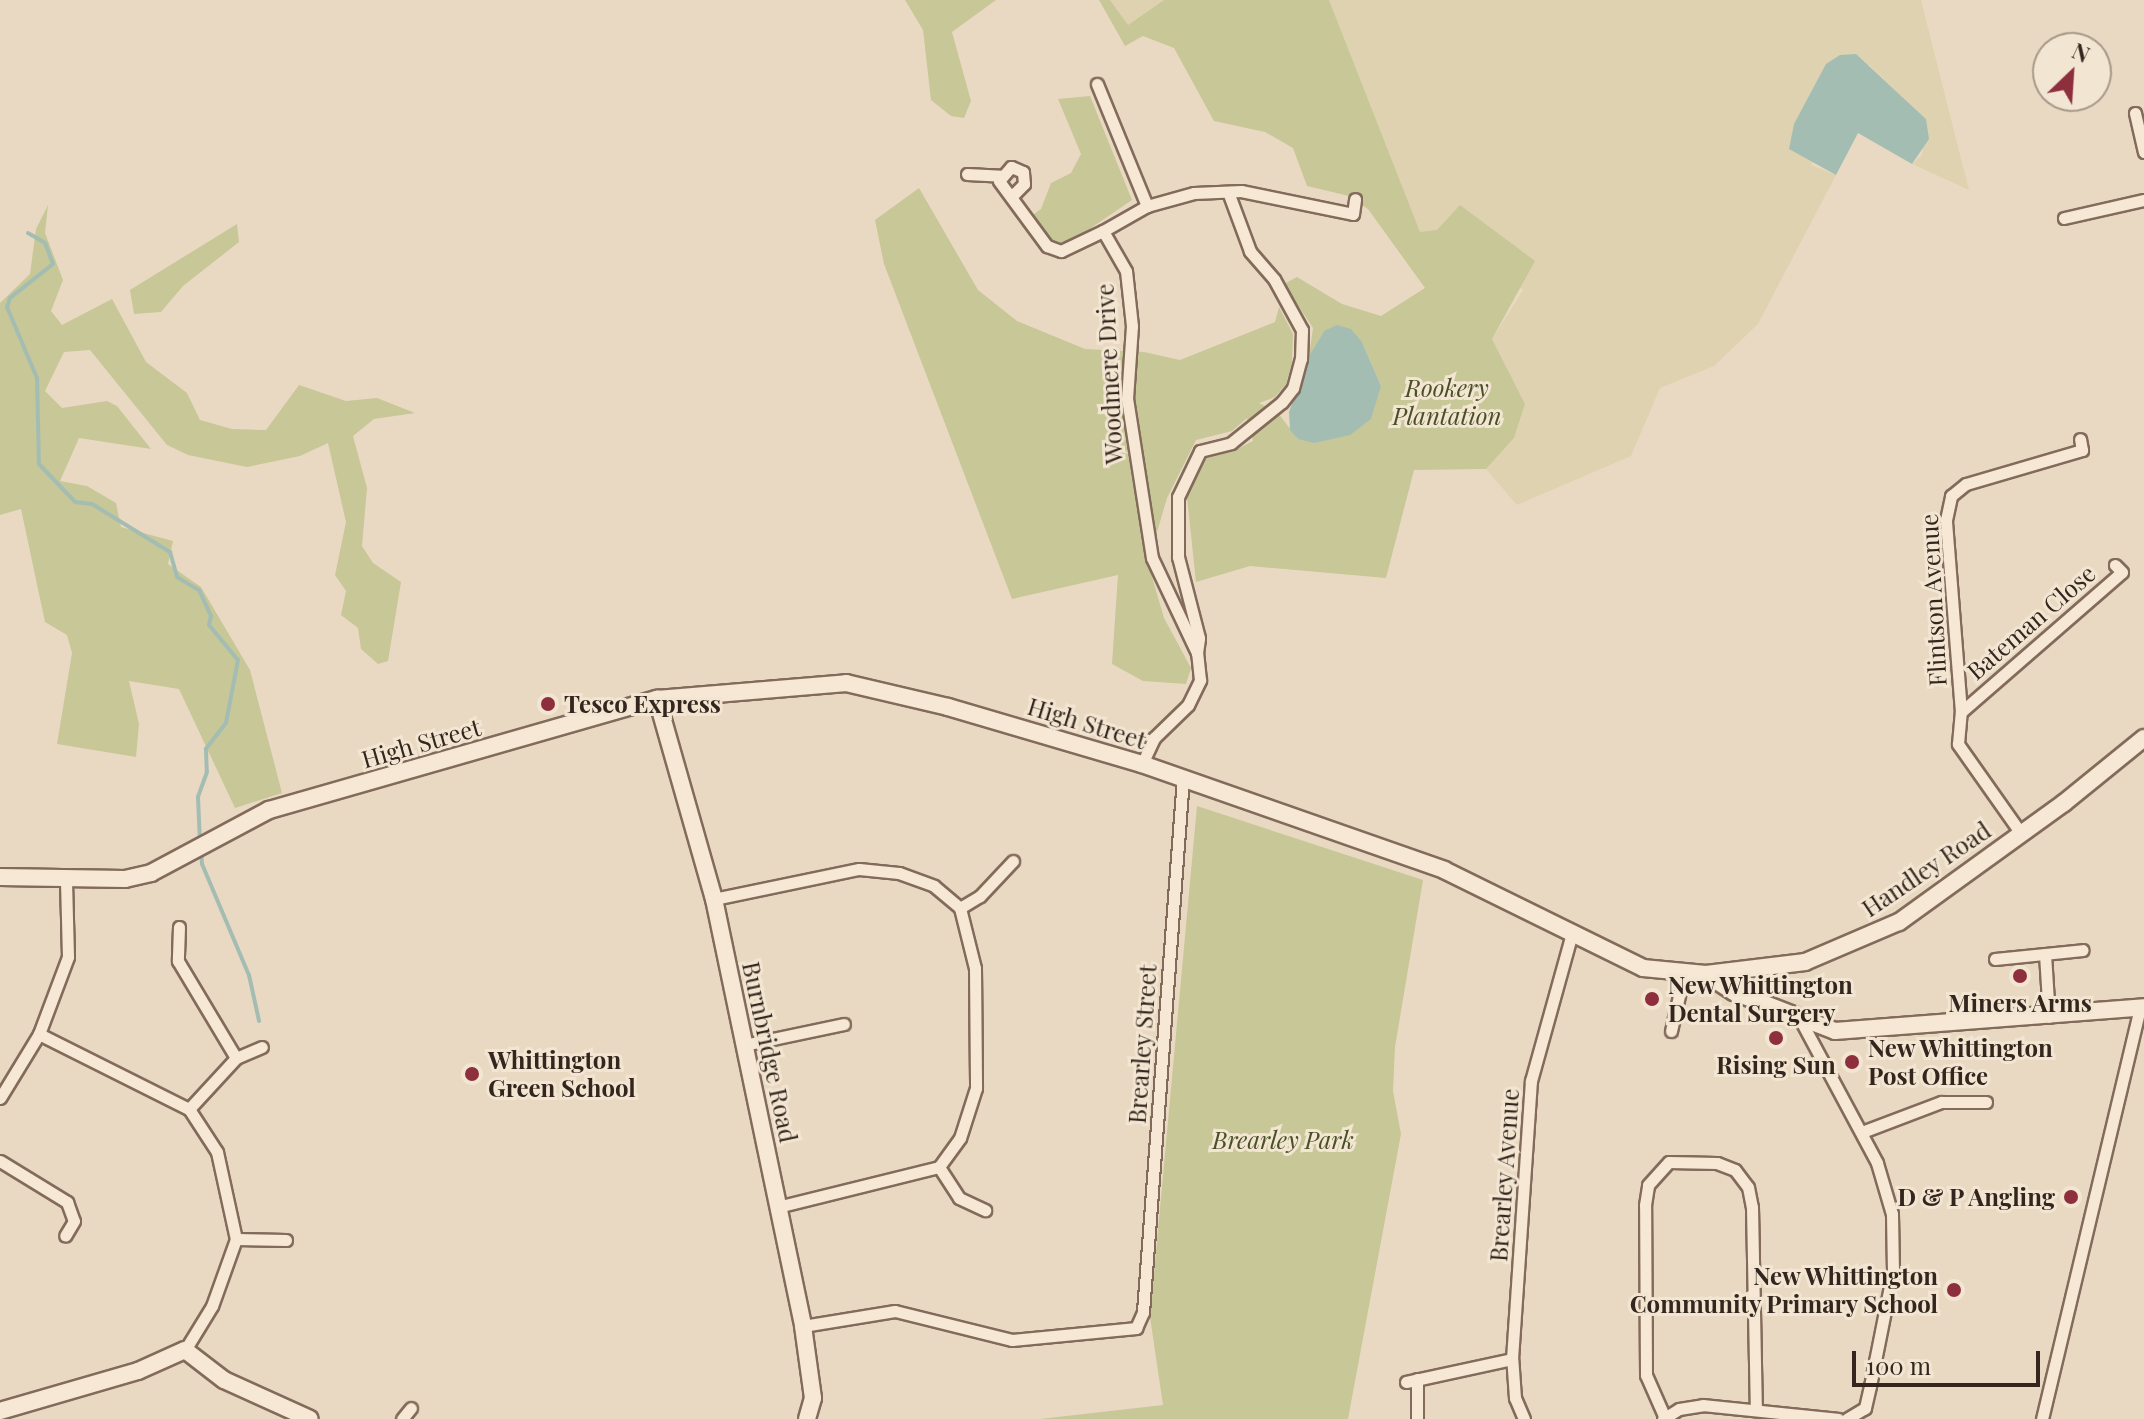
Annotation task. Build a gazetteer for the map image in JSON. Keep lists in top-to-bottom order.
{
  "streets": {
    "main road": ["High Street", "Handley Road", "Burnbridge Road"],
    "street": [
      "Woodmere Drive",
      "Flintson Avenue",
      "Bateman Close",
      "Brearley Street",
      "Brearley Avenue"
    ]
  },
  "crossings": [
    ["Woodmere Drive", "High Street"],
    ["Flintson Avenue", "Bateman Close"],
    ["Flintson Avenue", "Handley Road"],
    ["High Street", "Handley Road"],
    ["High Street", "Brearley Street"],
    ["High Street", "Burnbridge Road"],
    ["High Street", "Brearley Avenue"],
    ["Brearley Street", "Burnbridge Road"]
  ],
  "parks": ["Rookery Plantation", "Brearley Park"],
  "places": [
    "Tesco Express",
    "Miners Arms",
    "New Whittington Dental Surgery",
    "Rising Sun",
    "New Whittington Post Office",
    "Whittington Green School",
    "D & P Angling",
    "New Whittington Community Primary School"
  ],
  "scale_bar": "100 m",
  "north": "top right"
}
